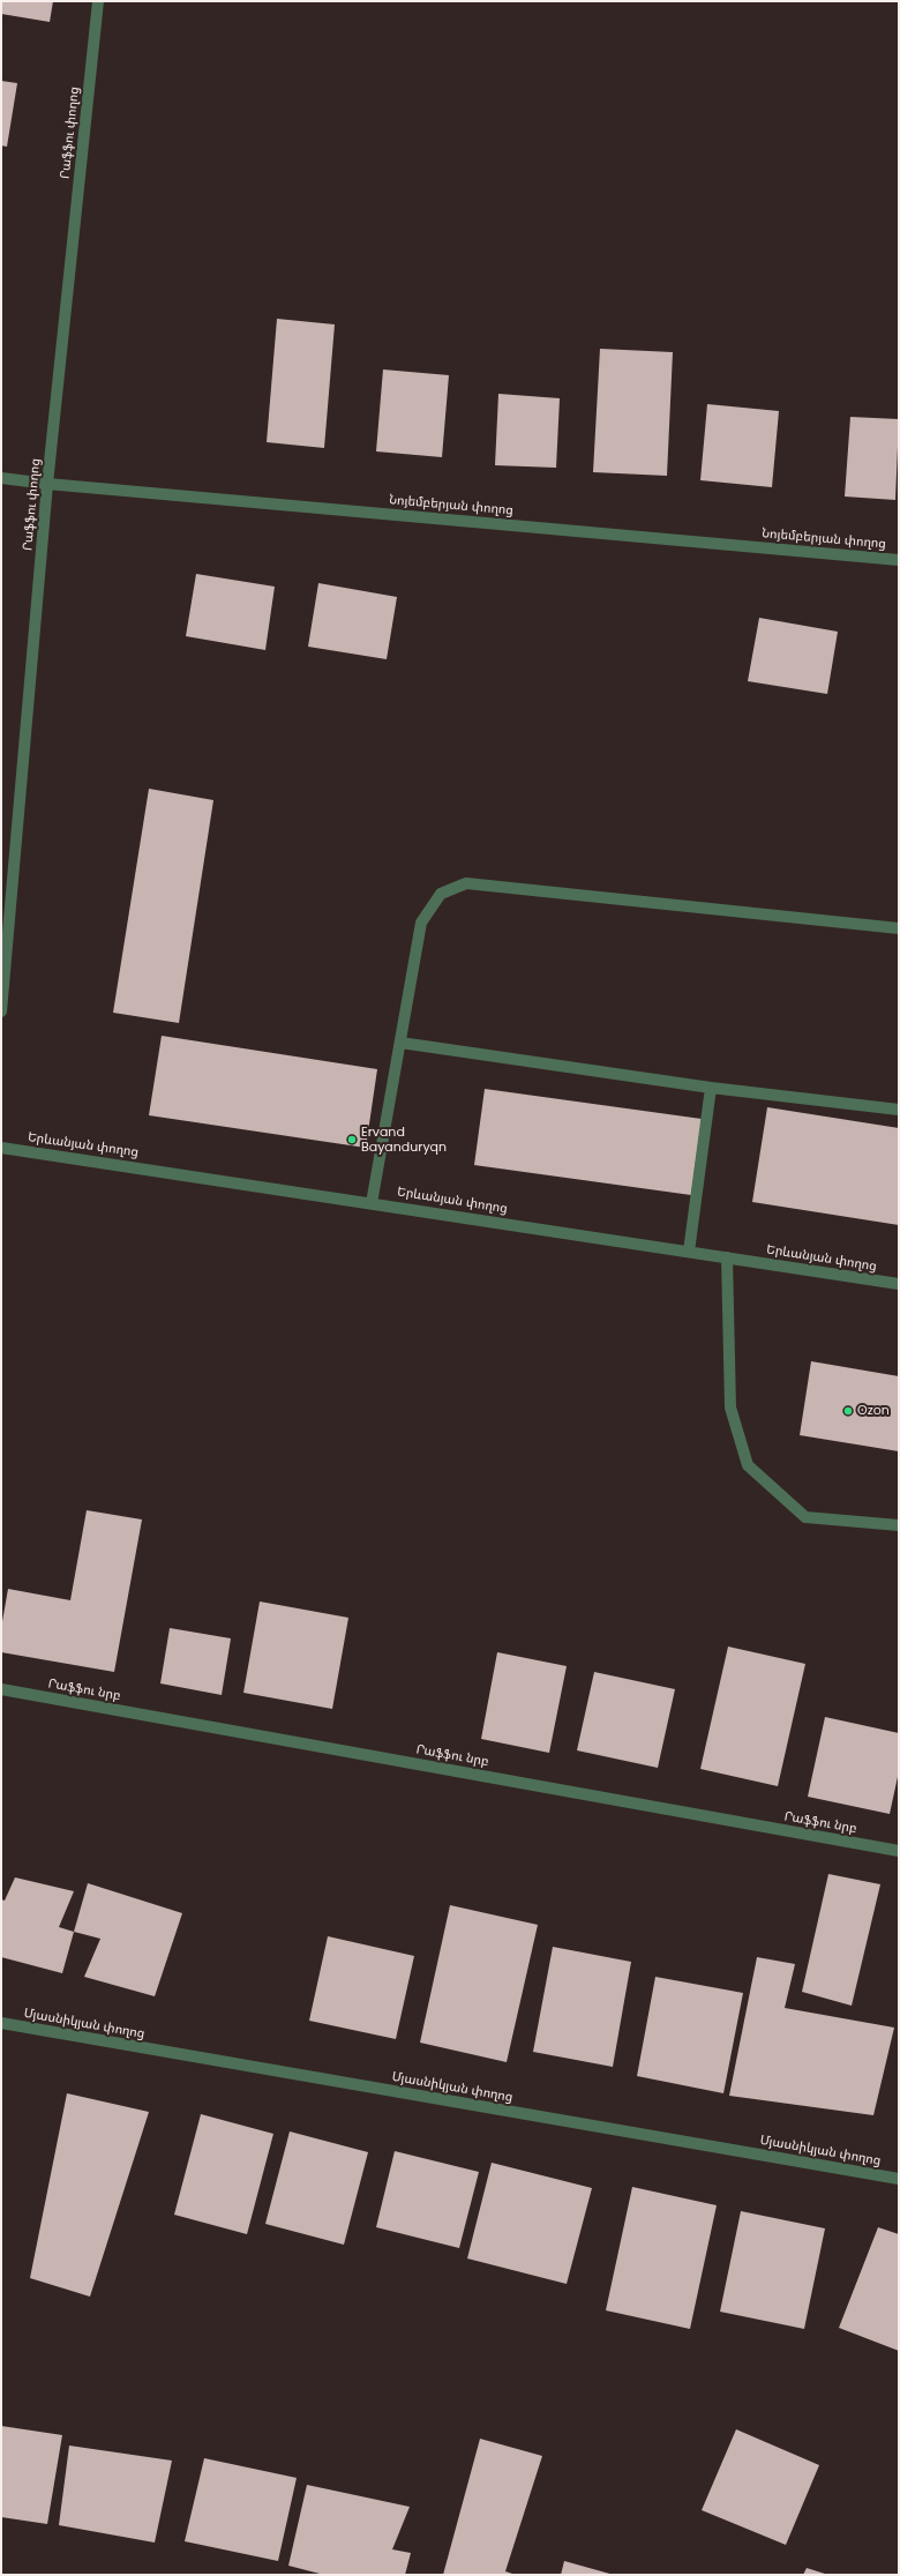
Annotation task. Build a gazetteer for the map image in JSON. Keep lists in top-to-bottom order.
{
  "streets": {
    "street": [
      "Րաֆֆու փողոց",
      "Նոյեմբերյան փողոց",
      "Երևանյան փողոց",
      "Րաֆֆու նրբ",
      "Մյասնիկյան փողոց"
    ]
  },
  "crossings": [
    ["Րաֆֆու փողոց", "Նոյեմբերյան փողոց"]
  ],
  "places": ["Ervand Bayanduryqn", "Ozon"]
}
